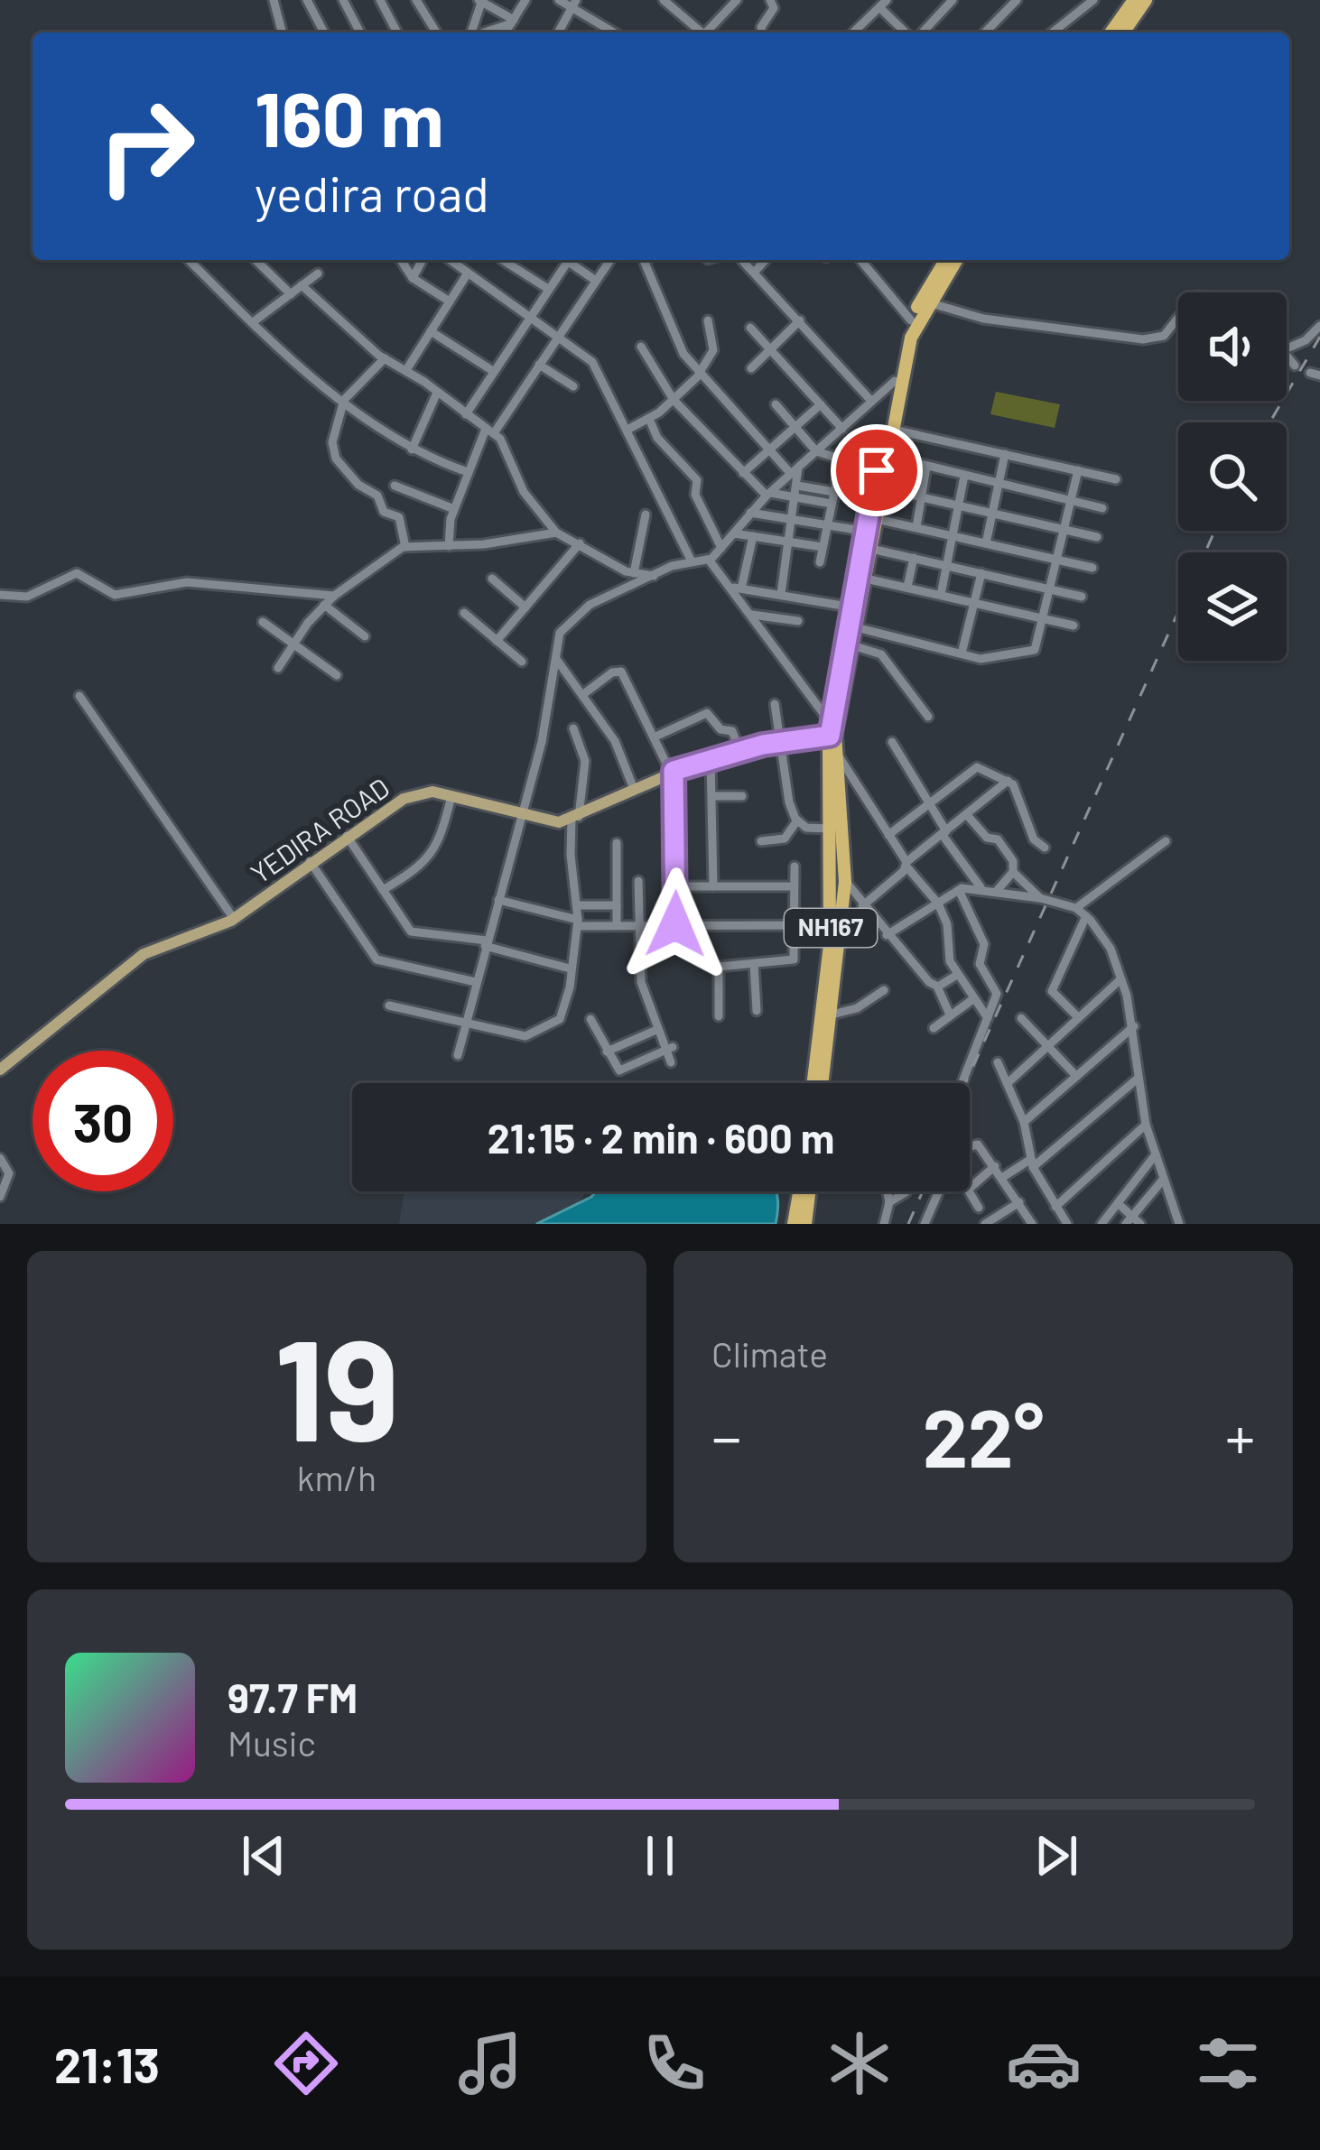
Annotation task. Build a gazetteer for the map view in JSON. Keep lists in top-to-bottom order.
{
  "streets": {
    "highway": ["NH167"],
    "main road": ["YEDIRA ROAD"]
  },
  "page": {
    "turn": ["160 m", "yedira road"],
    "limit": "30",
    "trip": "21:15 · 2 min · 600 m",
    "tile": [
      ["19", "km/h"],
      "Climate"
    ],
    "heat": ["−", "22°", "+"],
    "song": ["97.7 FM", "Music"],
    "tabs": "21:13"
  }
}
